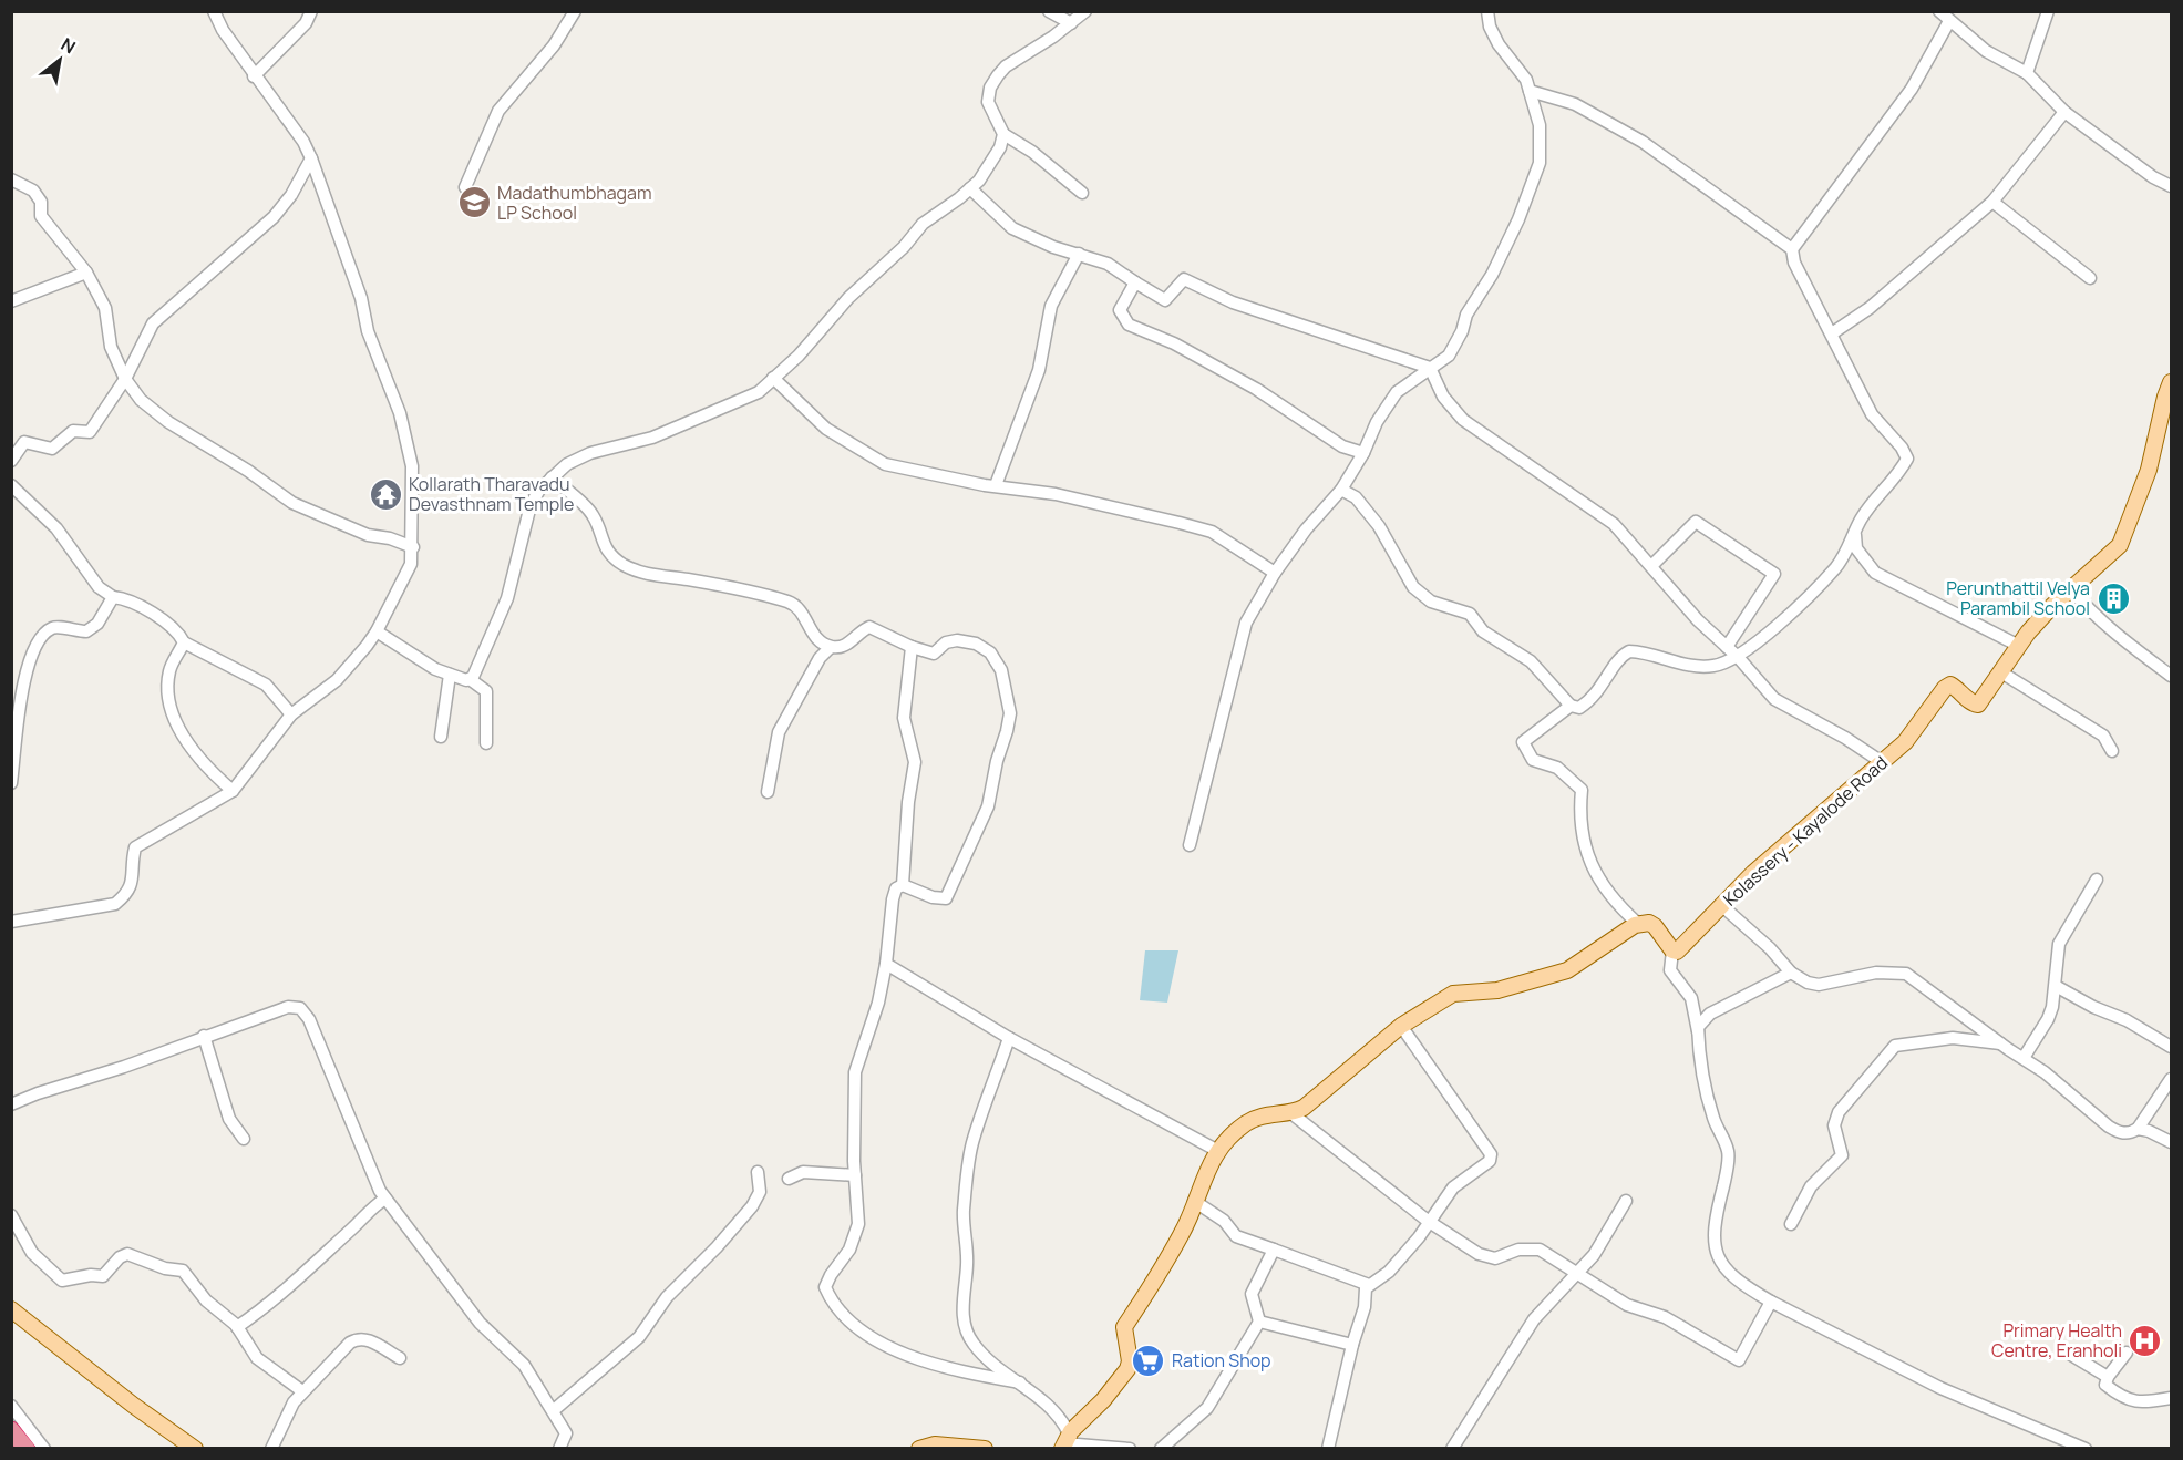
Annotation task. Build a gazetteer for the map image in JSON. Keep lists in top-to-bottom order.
{
  "streets": {
    "main road": ["Kolassery - Kayalode Road"]
  },
  "places": {
    "school or university": ["Madathumbhagam LP School"],
    "temple": ["Kollarath Tharavadu Devasthnam Temple"],
    "building": ["Perunthattil Velya Parambil School"],
    "hospital": ["Primary Health Centre, Eranholi"],
    "supermarket": ["Ration Shop"]
  },
  "north": "top right"
}
